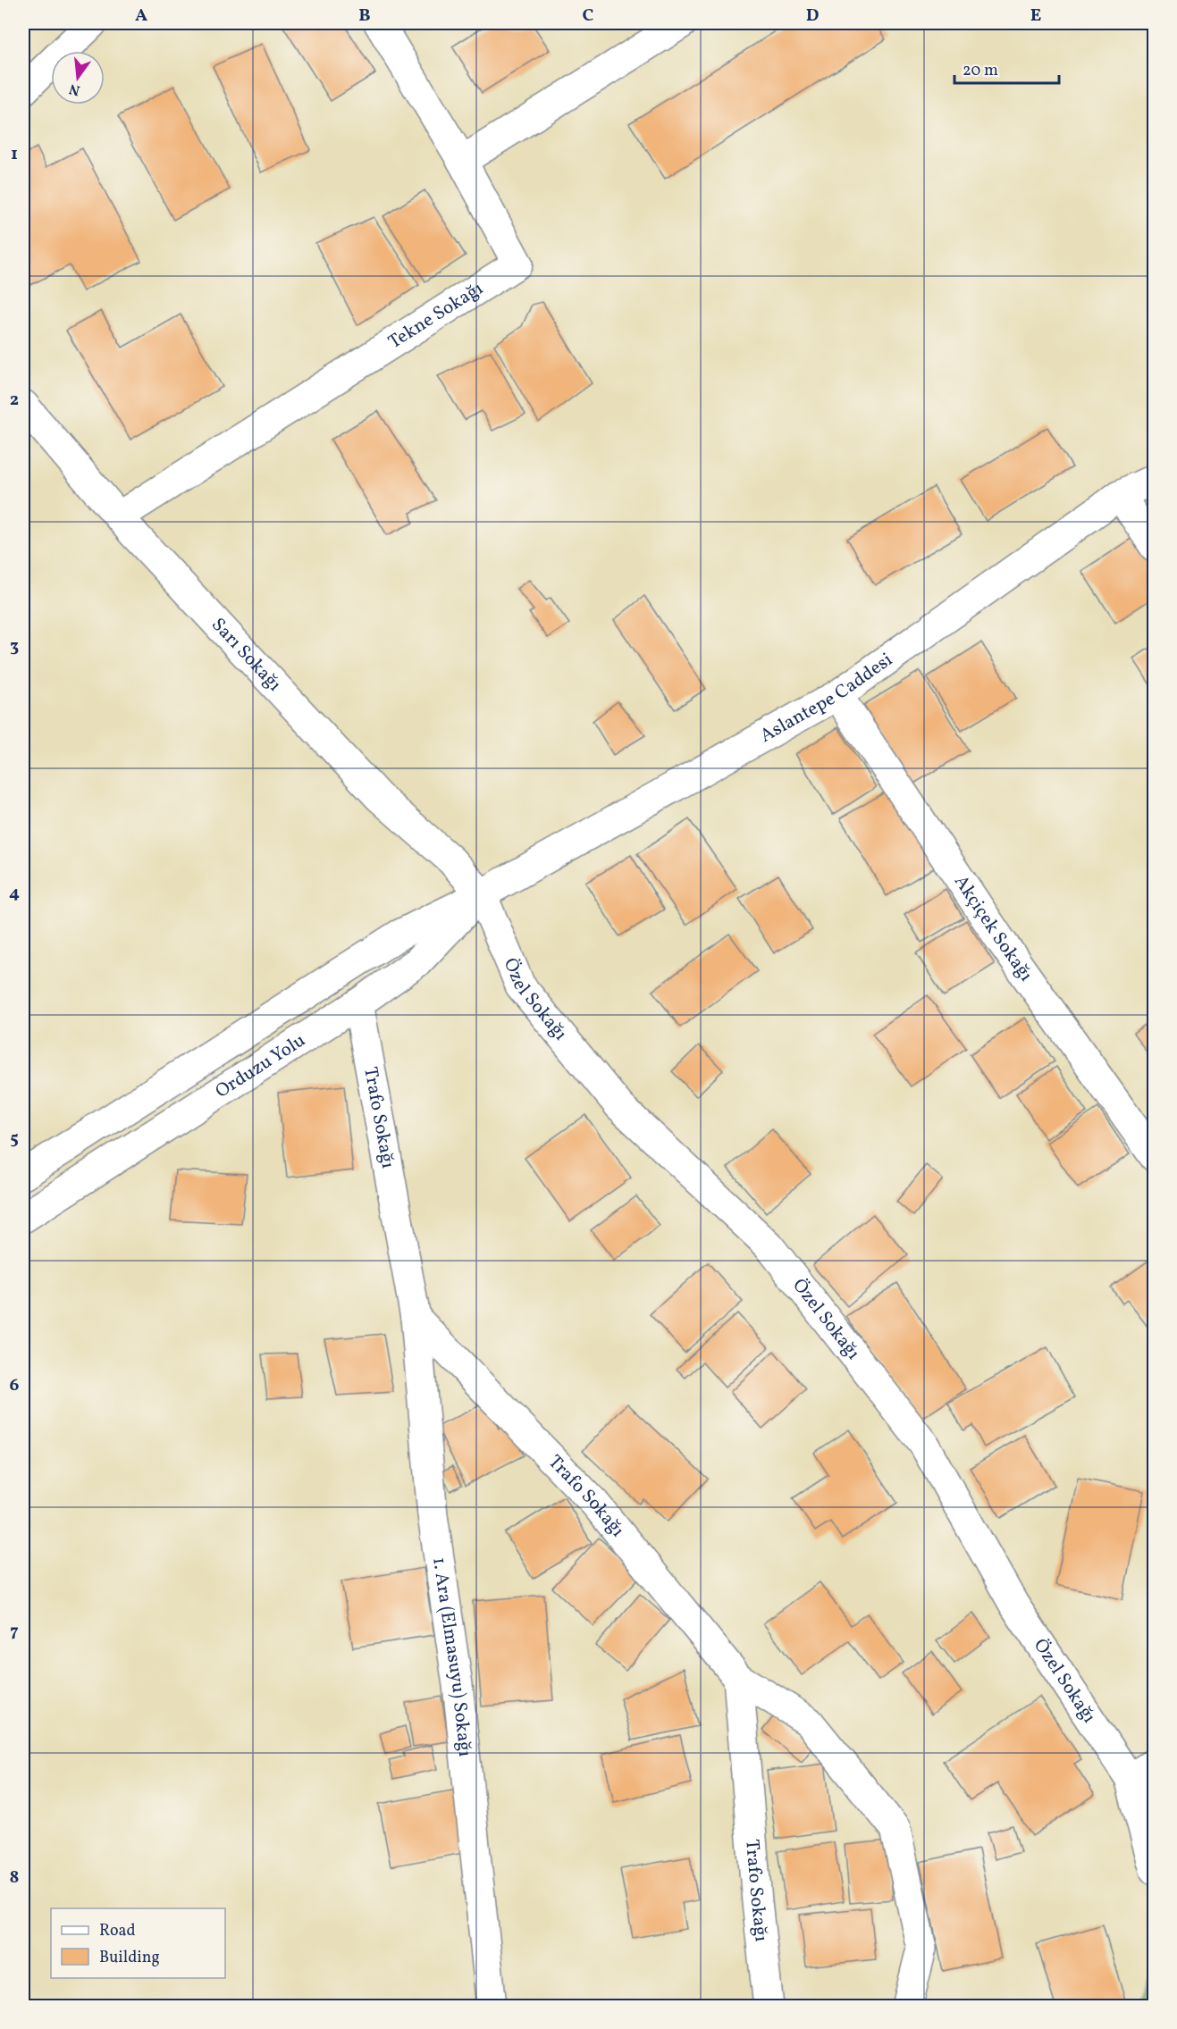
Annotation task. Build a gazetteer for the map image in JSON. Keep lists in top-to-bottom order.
{
  "streets": {
    "street": [
      "Tekne Sokağı",
      "Sarı Sokağı",
      "Aslantepe Caddesi",
      "Akçiçek Sokağı",
      "Özel Sokağı",
      "Orduzu Yolu",
      "Trafo Sokağı",
      "1. Ara (Elmasuyu) Sokağı"
    ]
  },
  "crossings": [
    ["Tekne Sokağı", "Sarı Sokağı"],
    ["Sarı Sokağı", "Aslantepe Caddesi"],
    ["Sarı Sokağı", "Özel Sokağı"],
    ["Sarı Sokağı", "Orduzu Yolu"],
    ["Aslantepe Caddesi", "Akçiçek Sokağı"],
    ["Aslantepe Caddesi", "Özel Sokağı"],
    ["Aslantepe Caddesi", "Orduzu Yolu"],
    ["Özel Sokağı", "Orduzu Yolu"],
    ["Orduzu Yolu", "Trafo Sokağı"],
    ["Trafo Sokağı", "1. Ara (Elmasuyu) Sokağı"]
  ],
  "legend": ["Road", "Building"],
  "scale_bar": "20 m",
  "north": "bottom",
  "grid": {
    "columns": [
      "A",
      "B",
      "C",
      "D",
      "E"
    ],
    "rows": [
      "1",
      "2",
      "3",
      "4",
      "5",
      "6",
      "7",
      "8"
    ]
  }
}
